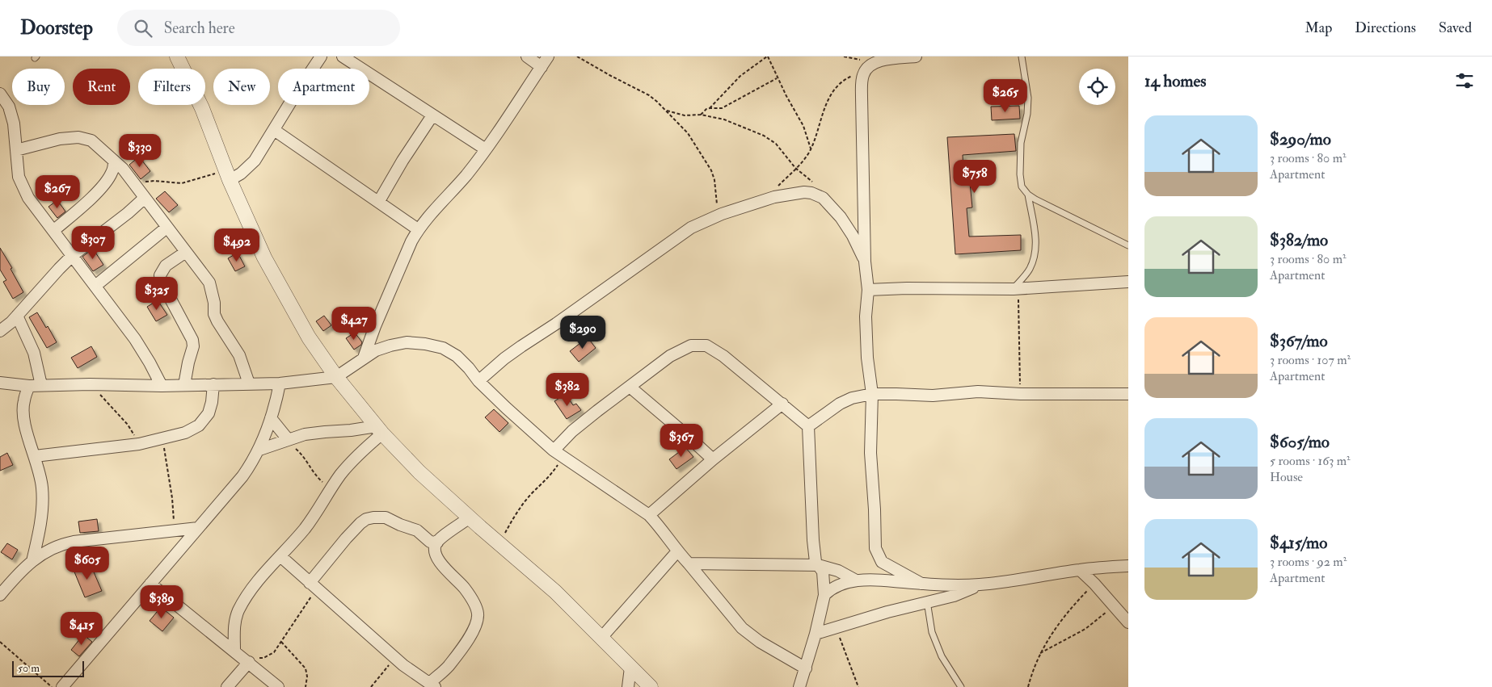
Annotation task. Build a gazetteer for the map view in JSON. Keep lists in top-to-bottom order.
{
  "scale_bar": "50 m",
  "page": {
    "header": "Doorstep",
    "search": "Search here",
    "nav": ["Map", "Directions", "Saved"],
    "heading": "14 homes",
    "chip": [
      "Buy",
      "Rent",
      "Filters",
      "New",
      "Apartment"
    ],
    "price": [
      "$265",
      "$330",
      "$758",
      "$267",
      "$307",
      "$492",
      "$325",
      "$427",
      "$290",
      "$382",
      "$367",
      "$605",
      "$389",
      "$415"
    ],
    "list": [
      {
        "name": "$290/mo",
        "note": "3 rooms · 80 m² · Apartment"
      },
      {
        "name": "$382/mo",
        "note": "3 rooms · 80 m² · Apartment"
      },
      {
        "name": "$367/mo",
        "note": "3 rooms · 107 m² · Apartment"
      },
      {
        "name": "$605/mo",
        "note": "5 rooms · 163 m² · House"
      },
      {
        "name": "$415/mo",
        "note": "3 rooms · 92 m² · Apartment"
      }
    ],
    "scale": "50 m"
  }
}
